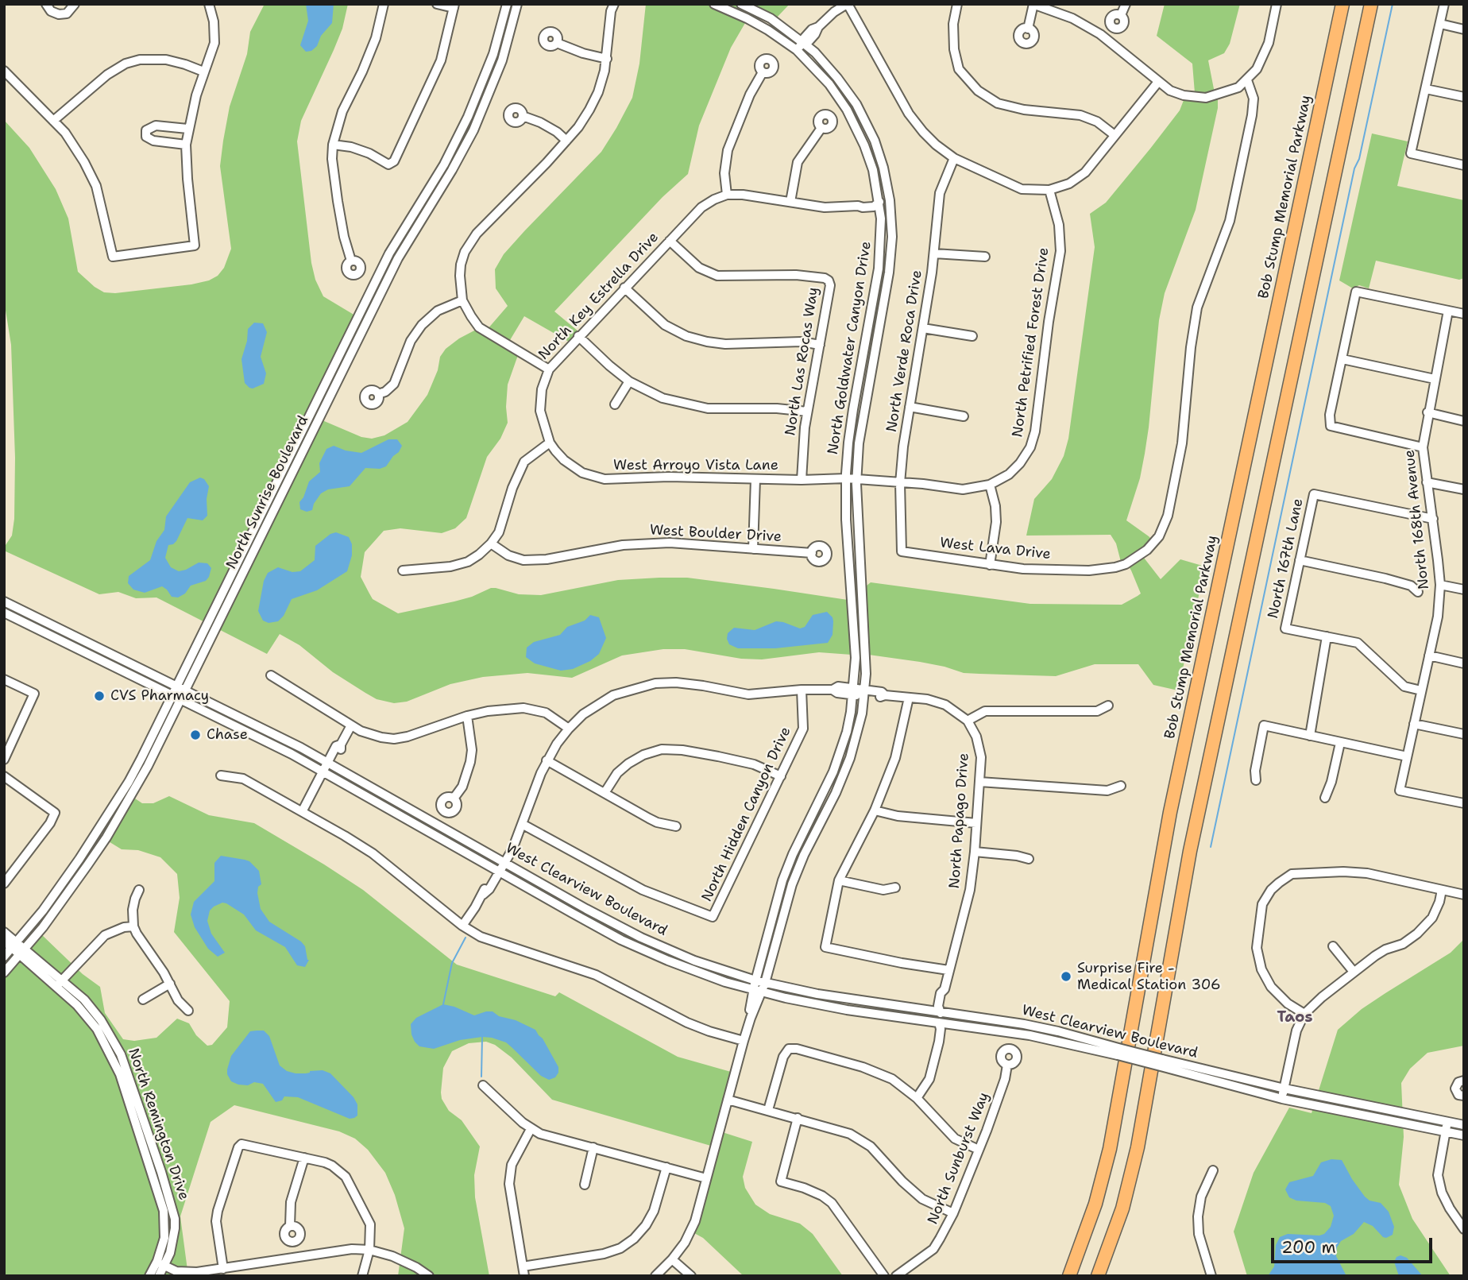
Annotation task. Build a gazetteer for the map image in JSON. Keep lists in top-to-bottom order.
{
  "streets": {
    "highway": ["Bob Stump Memorial Parkway"],
    "street": [
      "North Key Estrella Drive",
      "North Petrified Forest Drive",
      "North Goldwater Canyon Drive",
      "North Verde Roca Drive",
      "North Las Rocas Way",
      "West Arroyo Vista Lane",
      "North Sunrise Boulevard",
      "North 168th Avenue",
      "West Boulder Drive",
      "West Lava Drive",
      "North 167th Lane",
      "North Hidden Canyon Drive",
      "North Papago Drive",
      "West Clearview Boulevard",
      "North Remington Drive",
      "North Sunburst Way"
    ]
  },
  "crossings": [
    ["North Key Estrella Drive", "North Las Rocas Way"],
    ["North Key Estrella Drive", "West Arroyo Vista Lane"],
    ["North Petrified Forest Drive", "West Arroyo Vista Lane"],
    ["North Goldwater Canyon Drive", "West Arroyo Vista Lane"],
    ["North Goldwater Canyon Drive", "West Clearview Boulevard"],
    ["North Verde Roca Drive", "West Arroyo Vista Lane"],
    ["North Verde Roca Drive", "West Lava Drive"],
    ["North Las Rocas Way", "West Arroyo Vista Lane"],
    ["North Sunrise Boulevard", "West Clearview Boulevard"],
    ["North Sunrise Boulevard", "North Remington Drive"],
    ["North 168th Avenue", "North 167th Lane"],
    ["North Papago Drive", "West Clearview Boulevard"]
  ],
  "districts": ["Taos"],
  "places": ["CVS Pharmacy", "Chase", "Surprise Fire - Medical Station 306"],
  "scale_bar": "200 m"
}
